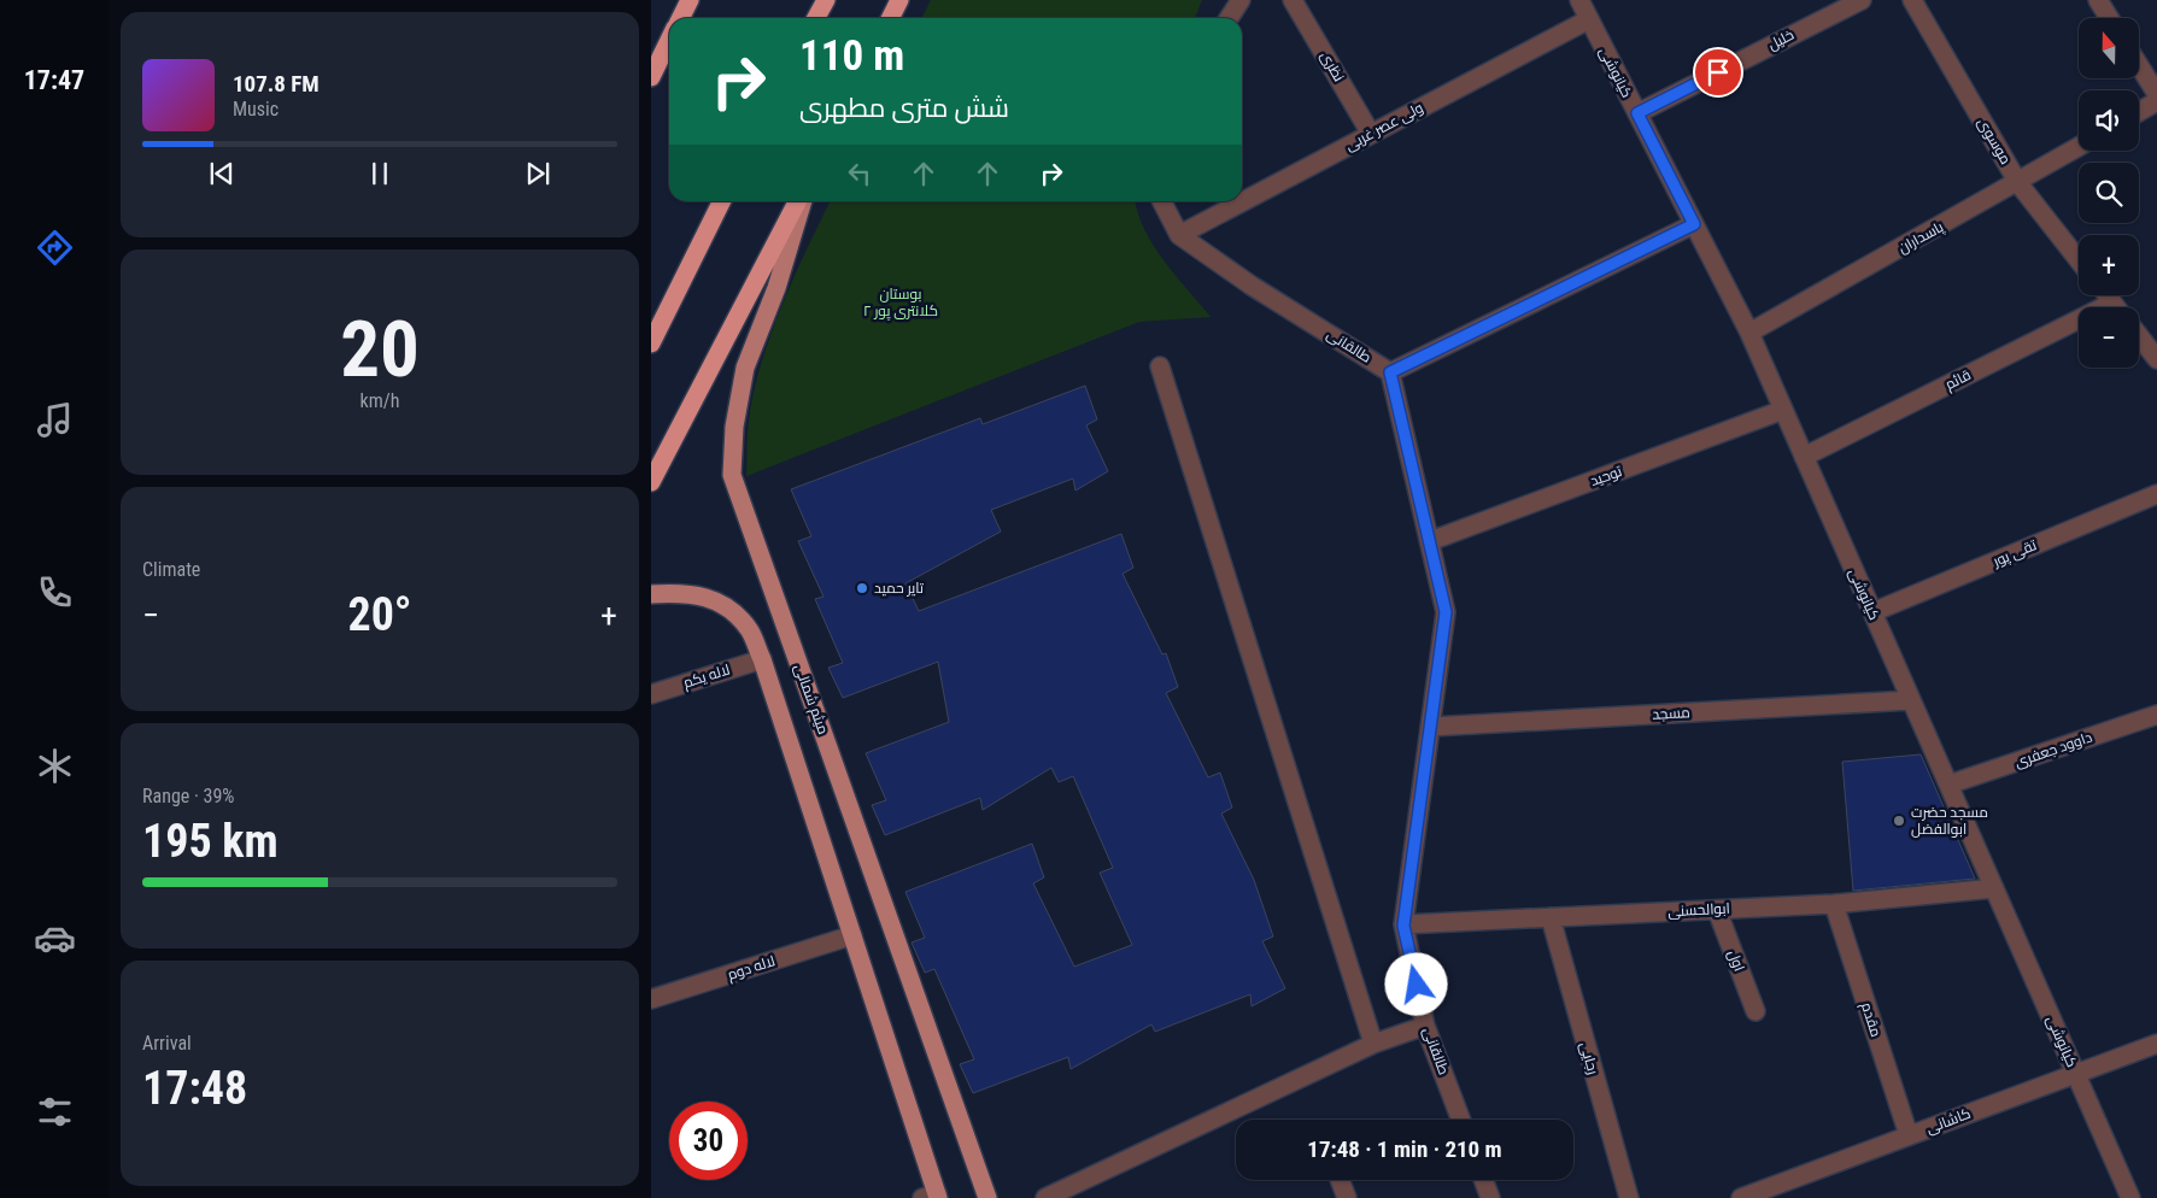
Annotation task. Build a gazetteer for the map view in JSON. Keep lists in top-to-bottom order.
{
  "streets": {
    "main road": ["میثم شمالی"],
    "street": [
      "خلیل",
      "نظری",
      "کیانوشی",
      "ولی عصر غربی",
      "موسوی",
      "پاسداران",
      "طالقانی",
      "قائم",
      "توحید",
      "تقی پور",
      "لاله یکم",
      "مسجد",
      "داوود جعفری",
      "ابوالحسنی",
      "اول",
      "لاله دوم",
      "مقدم",
      "رجایی",
      "کاشانی"
    ]
  },
  "crossings": [
    ["خلیل", "کیانوشی"],
    ["نظری", "ولی عصر غربی"],
    ["کیانوشی", "ولی عصر غربی"],
    ["کیانوشی", "پاسداران"],
    ["کیانوشی", "قائم"],
    ["کیانوشی", "توحید"],
    ["کیانوشی", "تقی پور"],
    ["کیانوشی", "مسجد"],
    ["کیانوشی", "داوود جعفری"],
    ["کیانوشی", "ابوالحسنی"],
    ["کیانوشی", "کاشانی"],
    ["ولی عصر غربی", "طالقانی"],
    ["موسوی", "پاسداران"],
    ["طالقانی", "توحید"],
    ["طالقانی", "مسجد"],
    ["طالقانی", "ابوالحسنی"],
    ["ابوالحسنی", "اول"],
    ["ابوالحسنی", "مقدم"],
    ["ابوالحسنی", "رجایی"],
    ["مقدم", "کاشانی"]
  ],
  "parks": ["بوستان کلانتری پور ۲"],
  "places": ["تایر حمید", "مسجد حضرت ابوالفضل"],
  "north": "top",
  "page": {
    "tabs": "17:47",
    "map_buttons": ["+", "−"],
    "turn": ["110 m", "شش متری مطهری"],
    "song": ["107.8 FM", "Music"],
    "tile": [
      ["20", "km/h"],
      "Climate",
      ["Range · 39%", "195 km"],
      ["Arrival", "17:48"]
    ],
    "heat": ["−", "20°", "+"],
    "limit": "30",
    "trip": "17:48 · 1 min · 210 m"
  }
}
